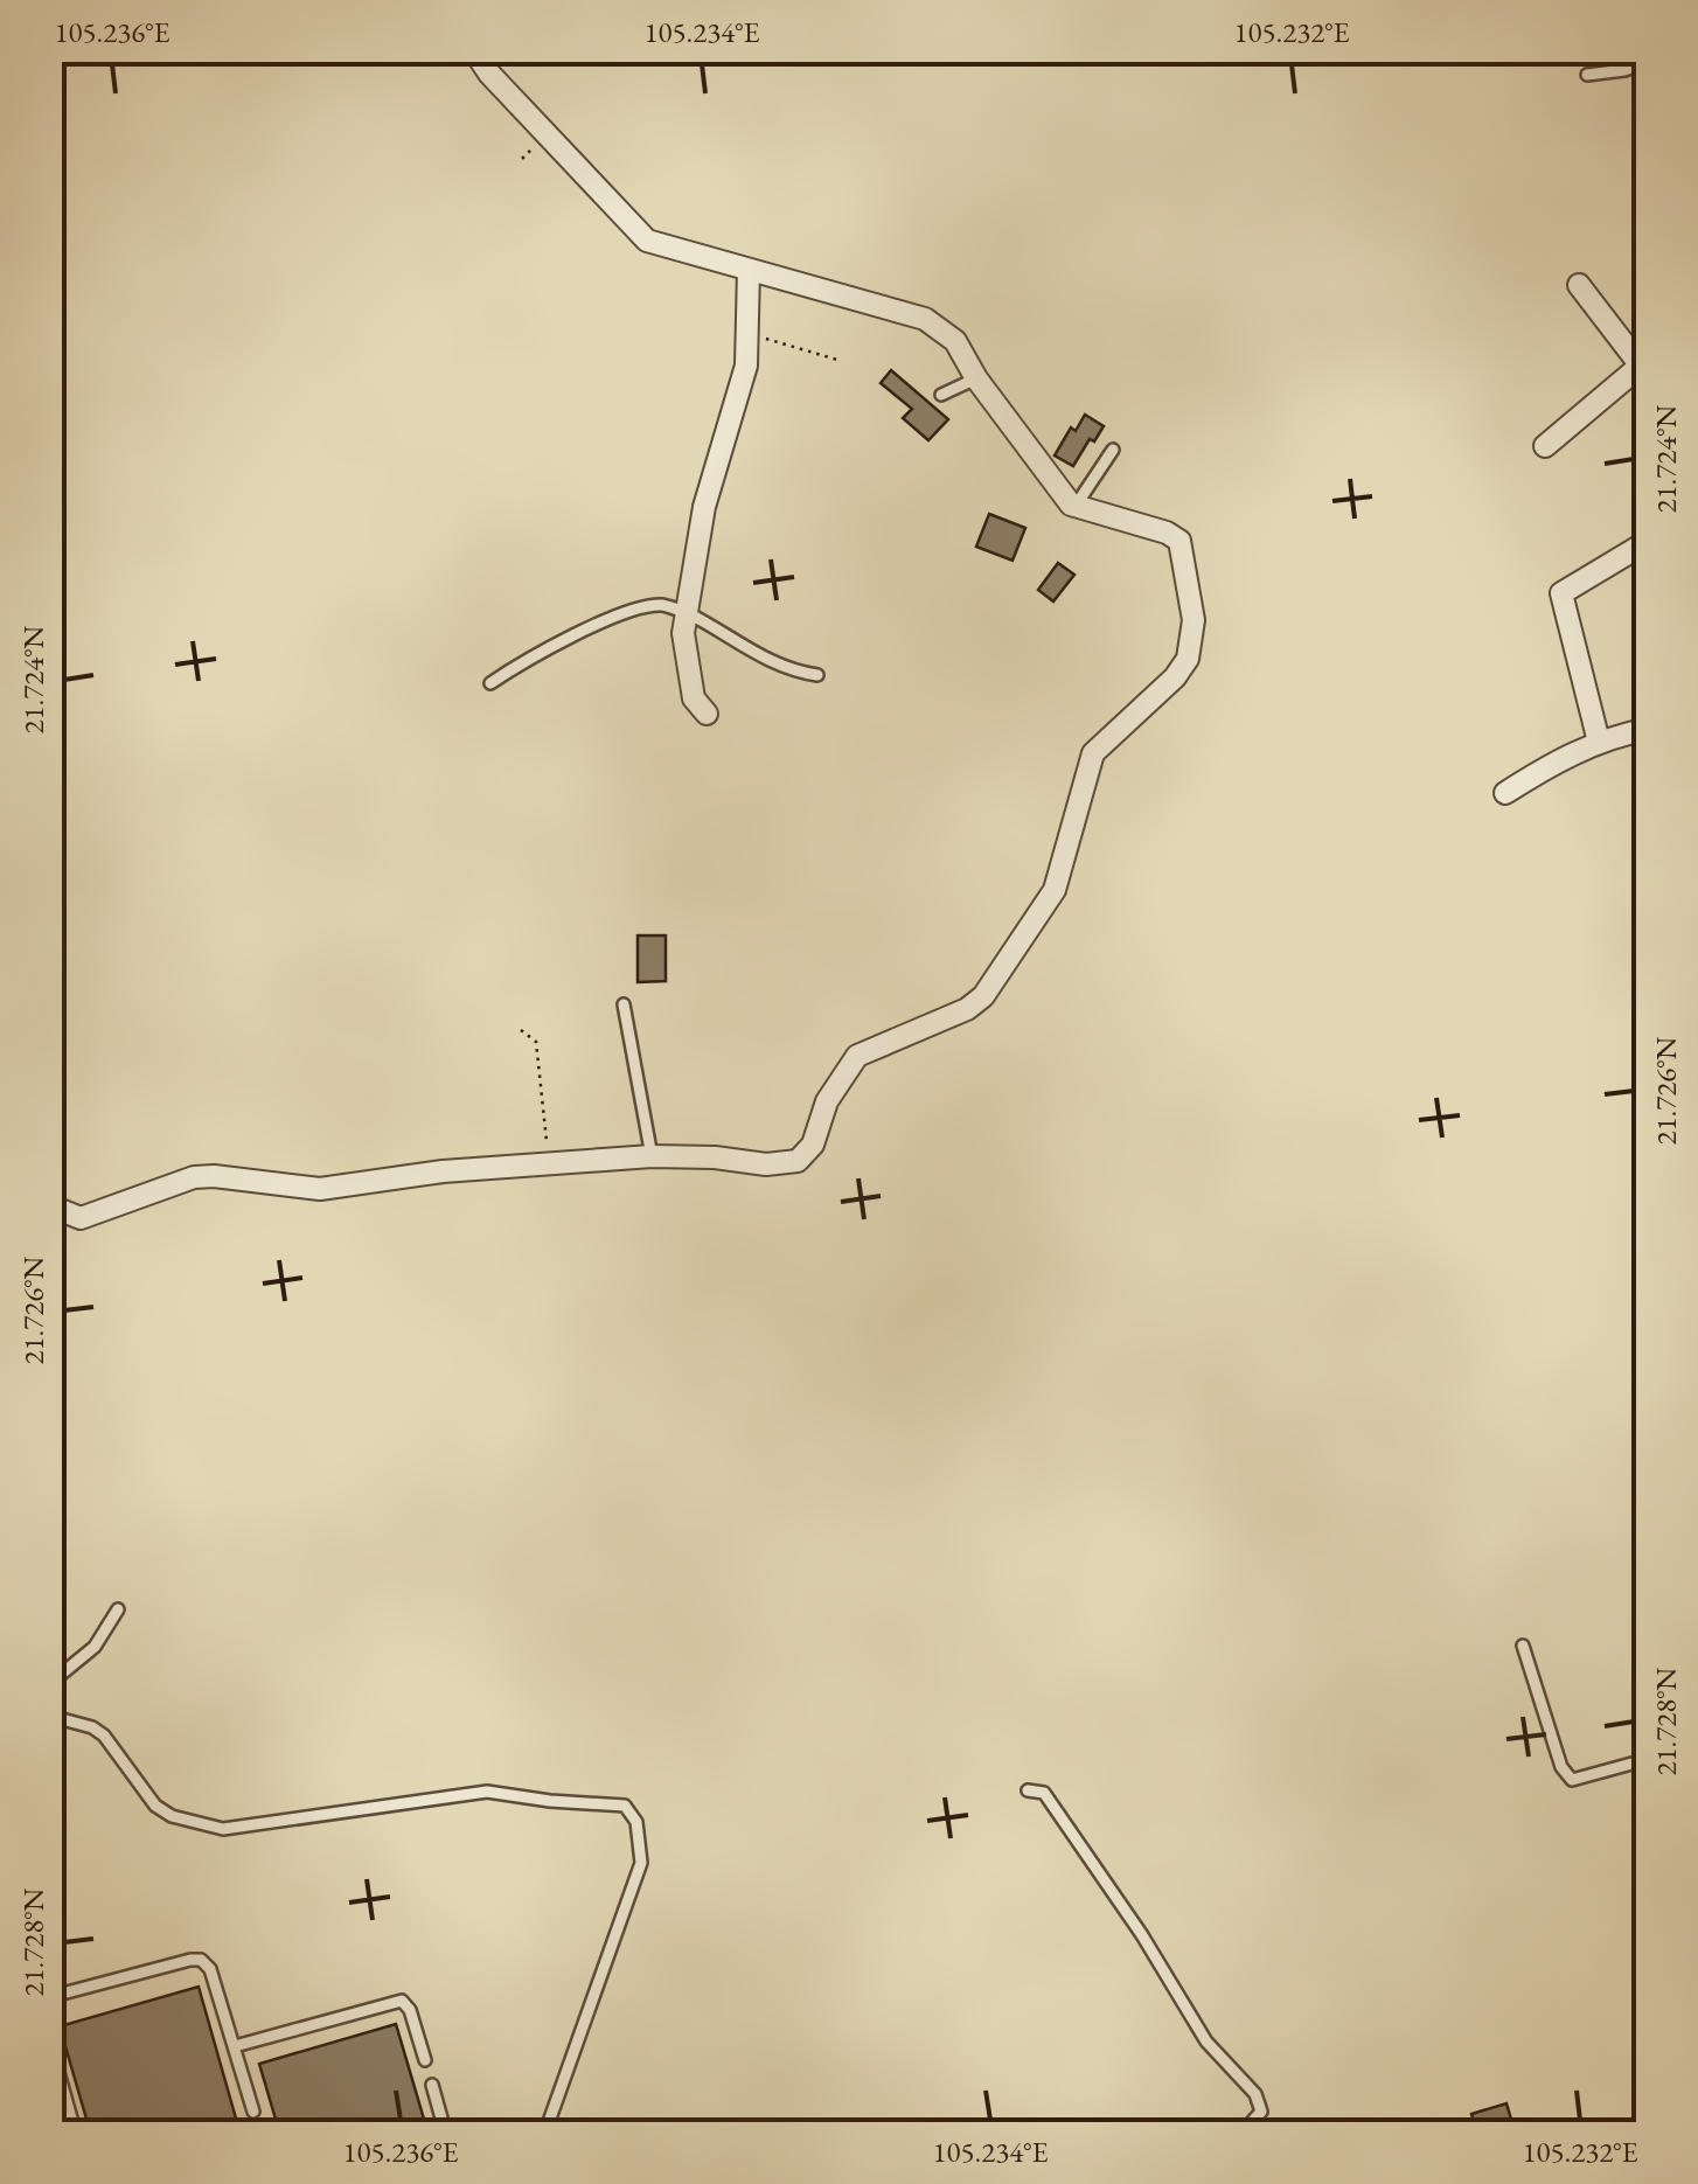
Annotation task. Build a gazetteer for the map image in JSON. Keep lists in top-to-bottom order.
{
  "coordinates": [
    "105.236°E",
    "105.234°E",
    "105.232°E",
    "21.724°N",
    "21.726°N",
    "21.728°N"
  ]
}
